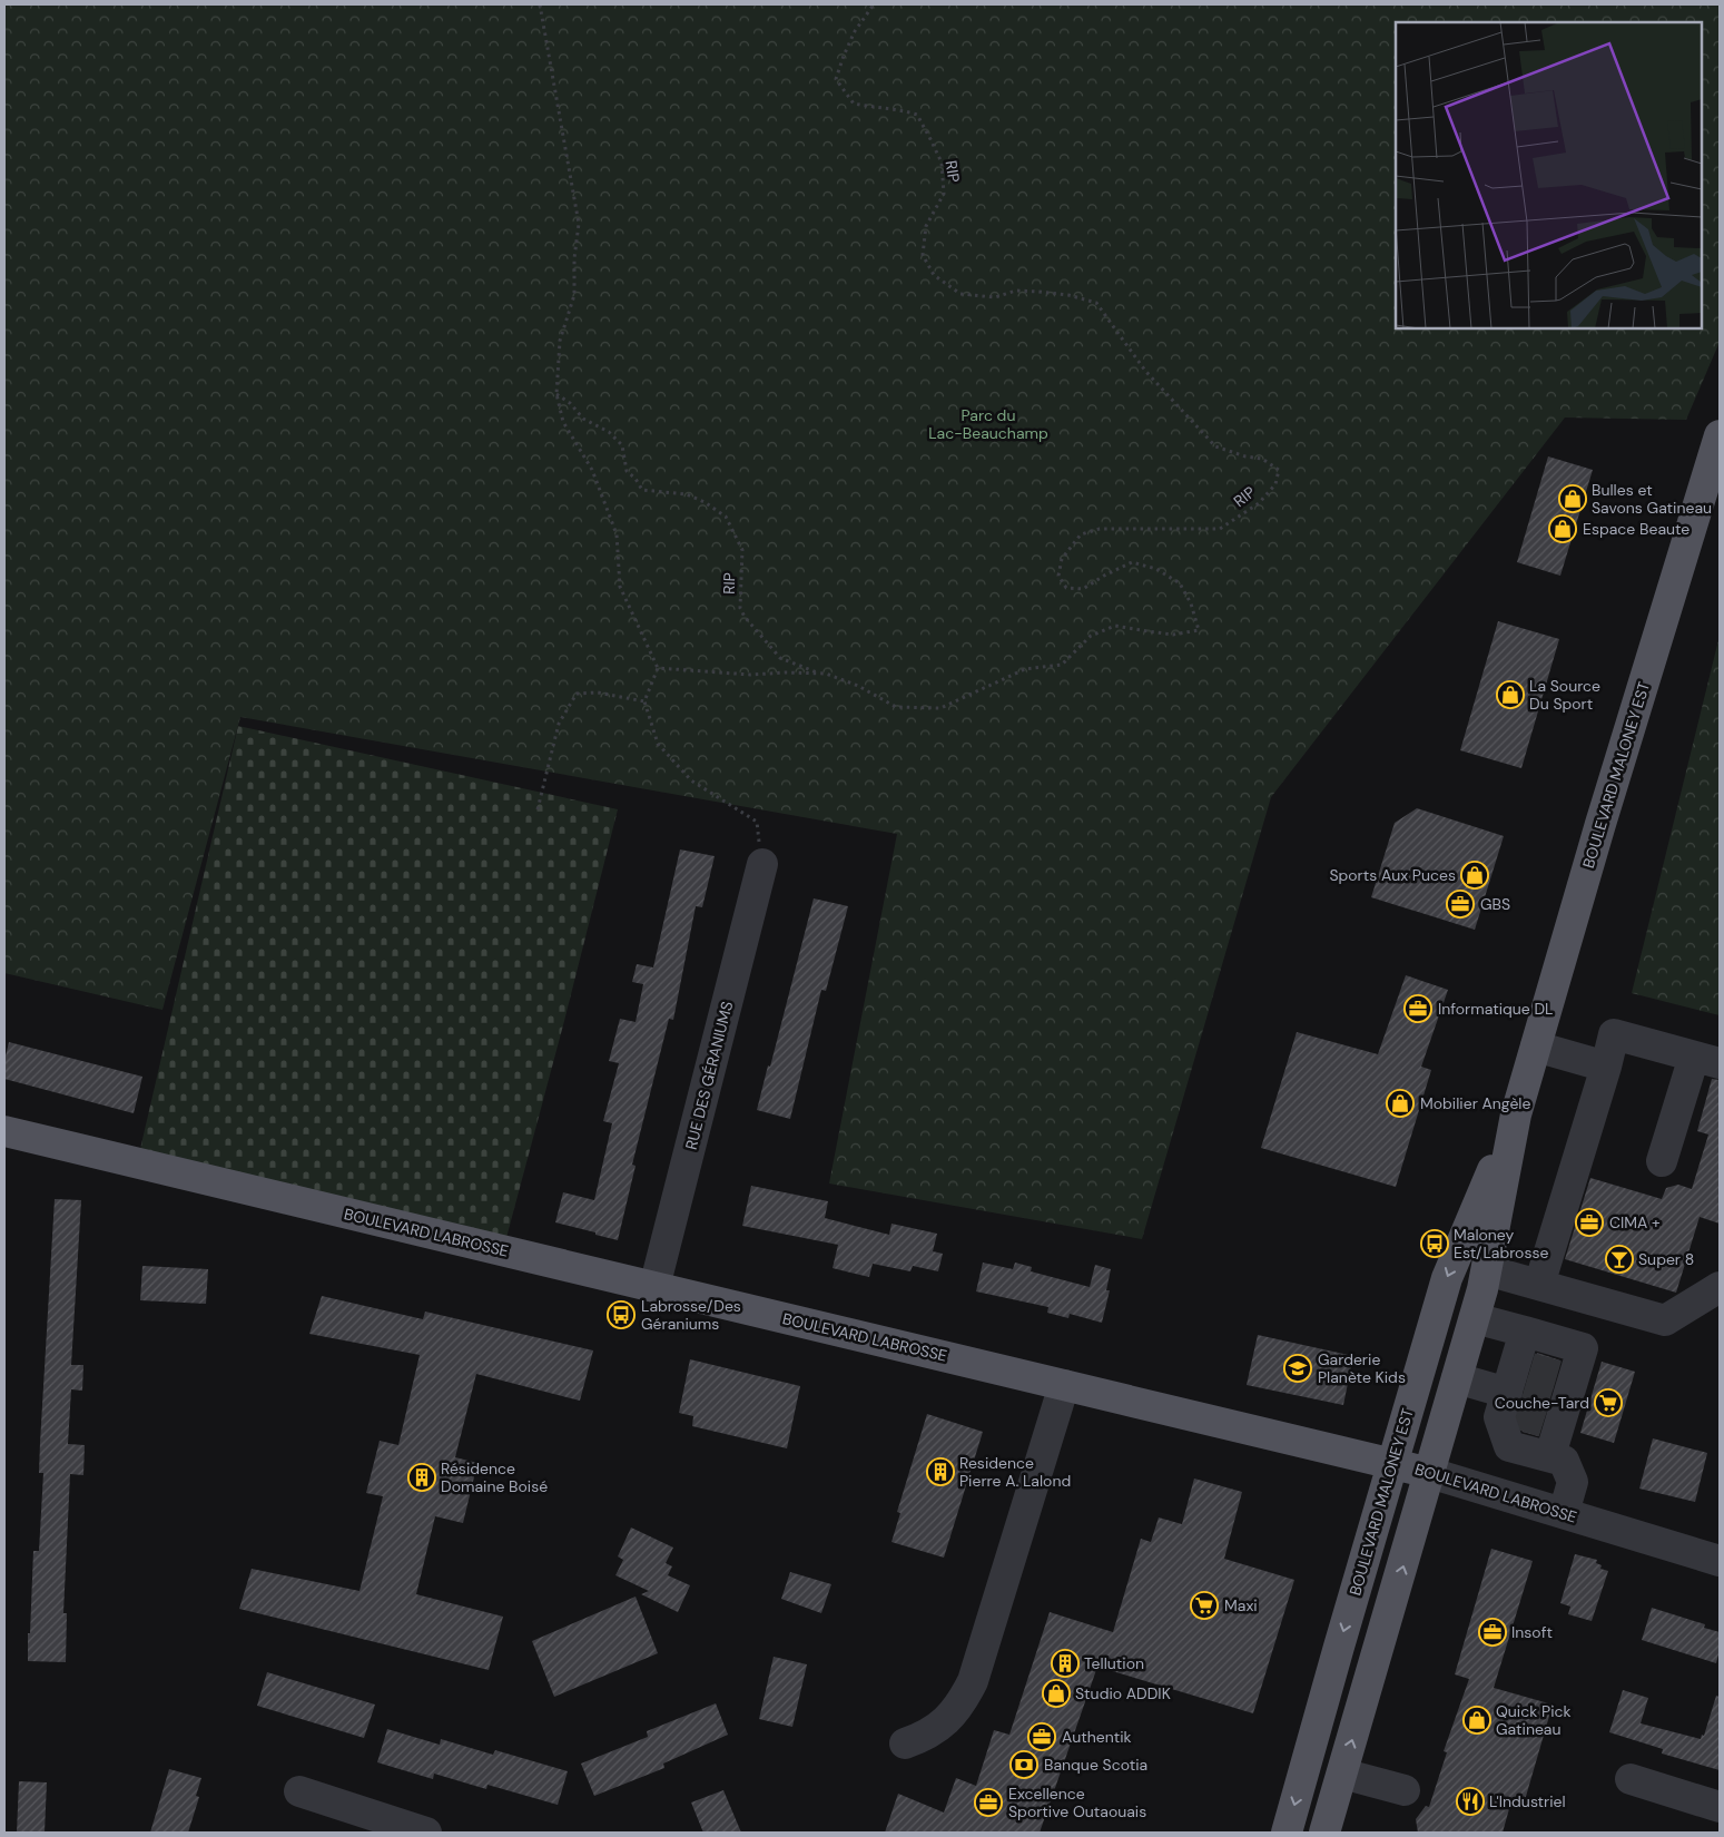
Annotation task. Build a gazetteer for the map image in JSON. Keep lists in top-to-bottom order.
{
  "streets": {
    "main road": ["BOULEVARD MALONEY EST", "BOULEVARD LABROSSE"],
    "street": ["RUE DES GÉRANIUMS"],
    "path": ["RIP"]
  },
  "crossings": [
    ["BOULEVARD MALONEY EST", "BOULEVARD LABROSSE"],
    ["RUE DES GÉRANIUMS", "BOULEVARD LABROSSE"]
  ],
  "parks": ["Parc du Lac-Beauchamp"],
  "places": {
    "shop": [
      "Bulles et Savons Gatineau",
      "Espace Beaute",
      "La Source Du Sport",
      "Sports Aux Puces",
      "Mobilier Angèle",
      "Studio ADDIK",
      "Quick Pick Gatineau"
    ],
    "office": [
      "GBS",
      "Informatique DL",
      "CIMA +",
      "Insoft",
      "Authentik",
      "Excellence Sportive Outaouais"
    ],
    "bus stop": ["Maloney Est/Labrosse", "Labrosse/Des Géraniums"],
    "bar": ["Super 8"],
    "school or university": ["Garderie Planète Kids"],
    "supermarket": ["Couche-Tard", "Maxi"],
    "building": ["Residence Pierre A. Lalond", "Résidence Domaine Boisé", "Tellution"],
    "bank": ["Banque Scotia"],
    "restaurant": ["L'Industriel"]
  }
}
